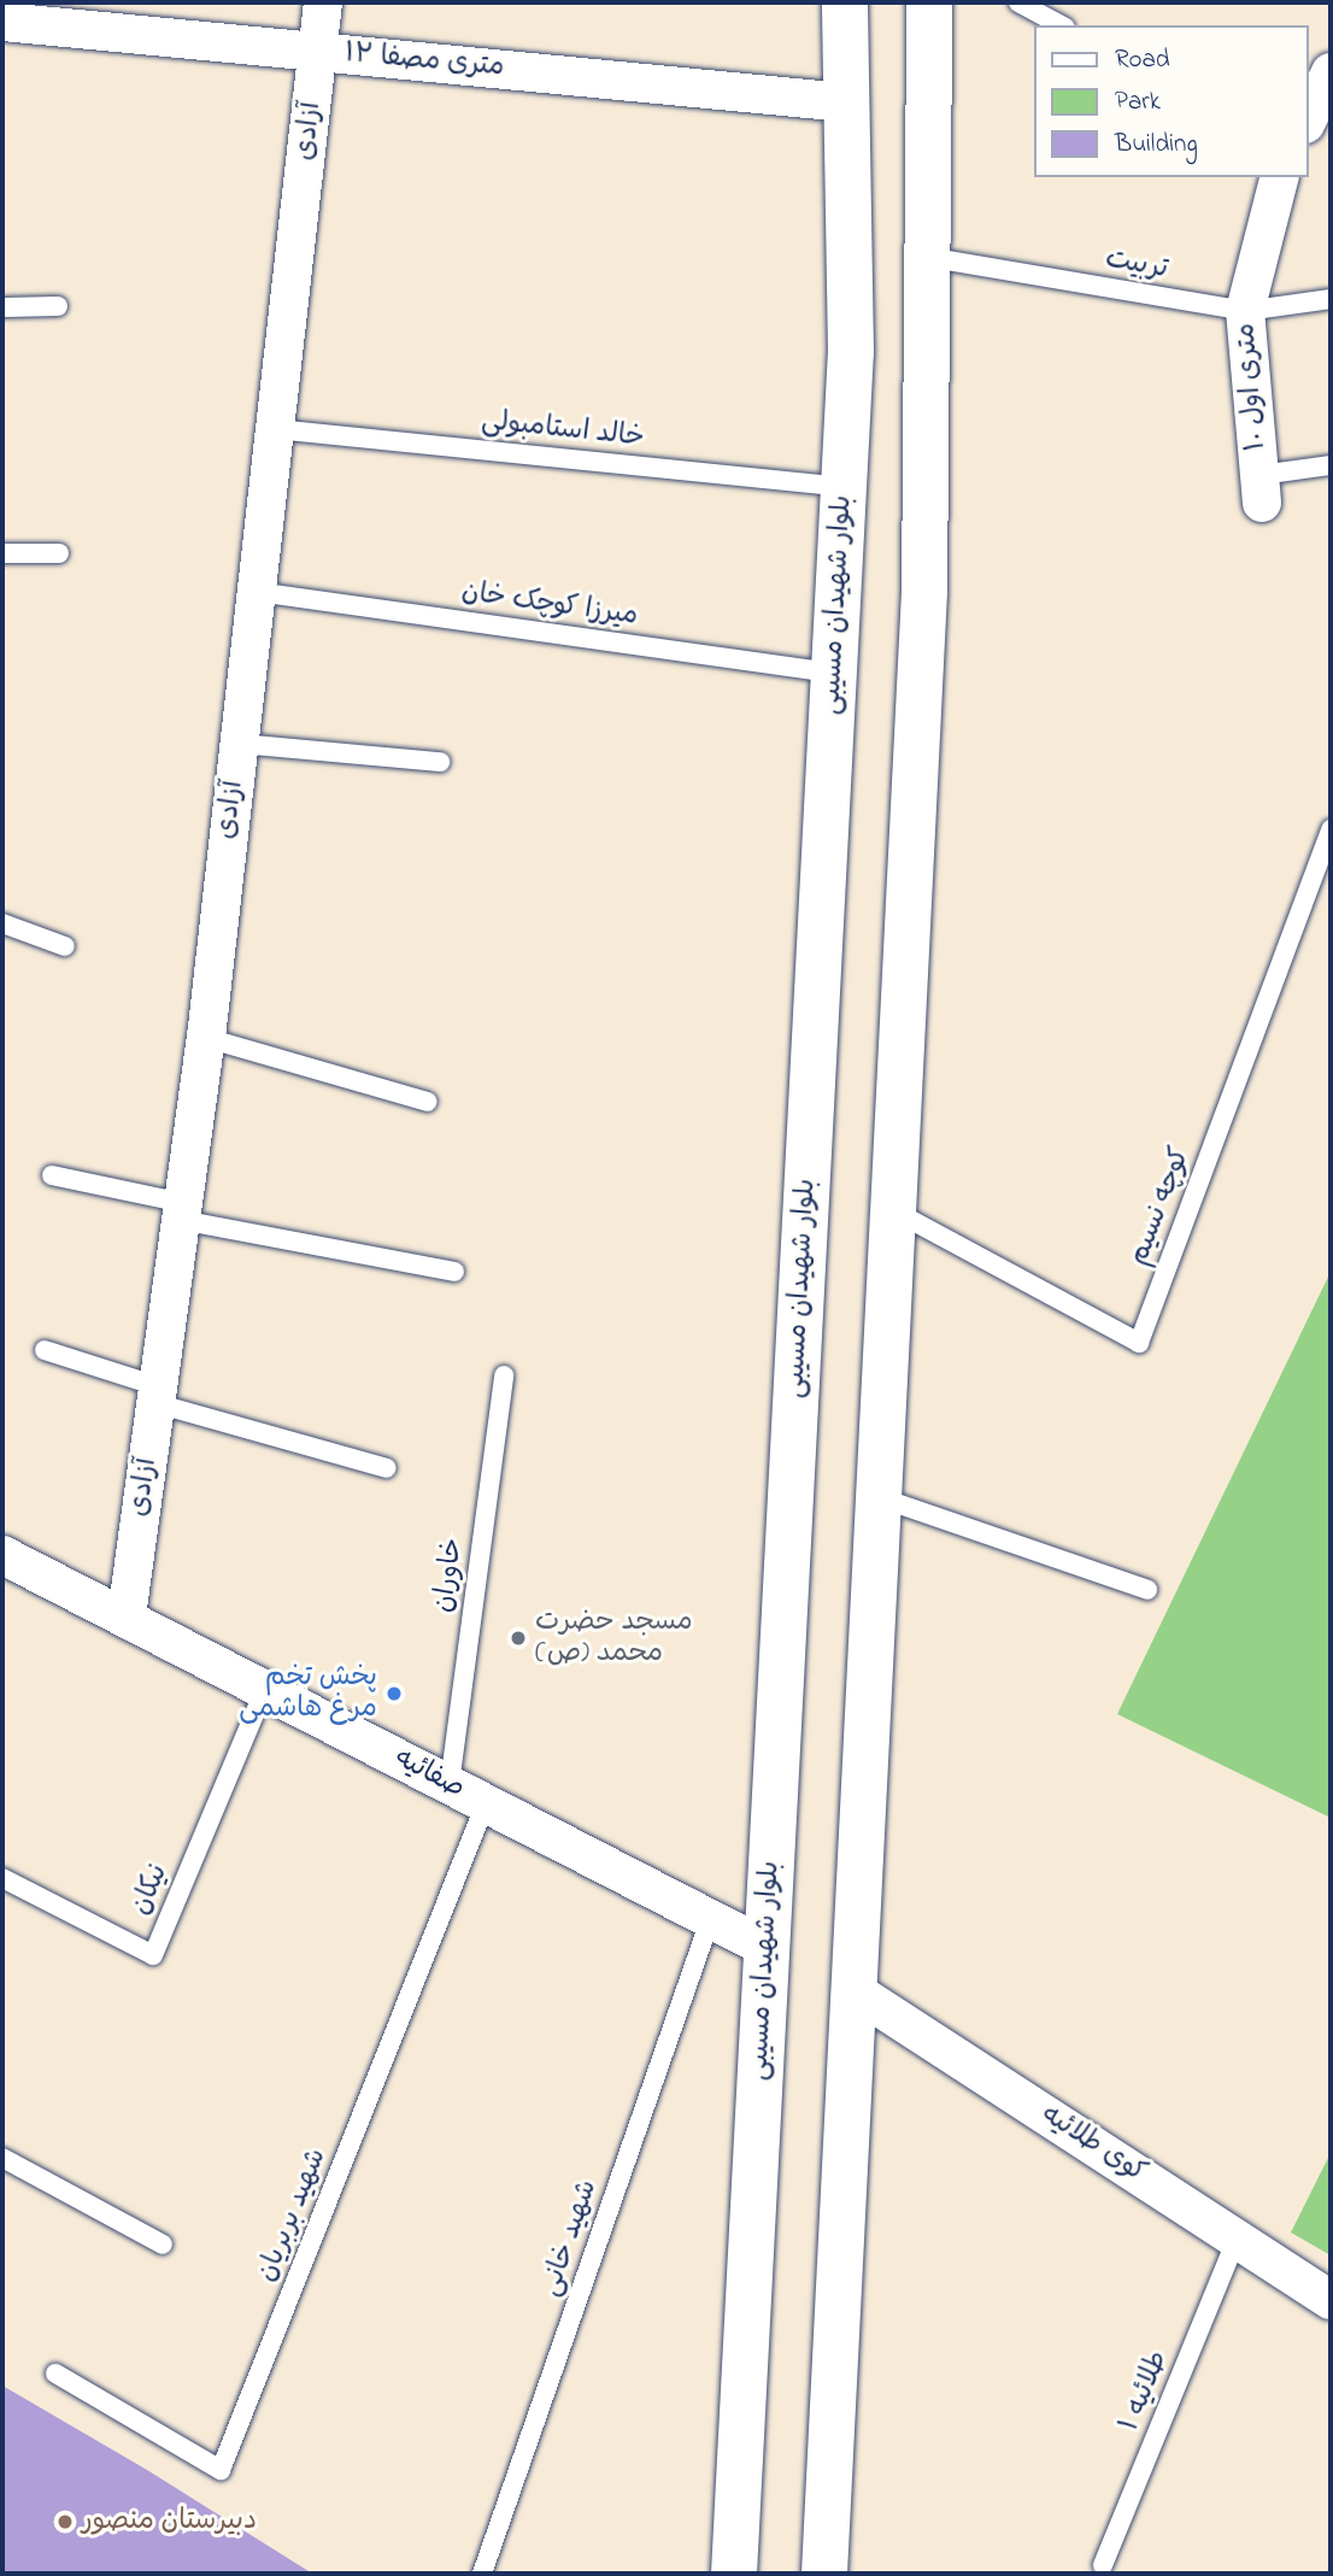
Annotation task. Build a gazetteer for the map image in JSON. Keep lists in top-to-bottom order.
{
  "streets": {
    "main road": ["بلوار شهیدان مسیبی"],
    "street": [
      "۱۲ متری مصفا",
      "آزادی",
      "۱۰ متری اول",
      "صفائیه",
      "کوی طلائیه"
    ],
    "lane": [
      "تربیت",
      "خالد استامبولی",
      "میرزا کوچک خان",
      "کوچه نسیم",
      "خاوران",
      "نیکان",
      "شهید بربریان",
      "شهید خانی",
      "طلائیه ۱"
    ]
  },
  "crossings": [
    ["۱۲ متری مصفا", "آزادی"],
    ["۱۲ متری مصفا", "بلوار شهیدان مسیبی"],
    ["آزادی", "خالد استامبولی"],
    ["آزادی", "میرزا کوچک خان"],
    ["آزادی", "صفائیه"],
    ["تربیت", "۱۰ متری اول"],
    ["خالد استامبولی", "بلوار شهیدان مسیبی"],
    ["میرزا کوچک خان", "بلوار شهیدان مسیبی"],
    ["بلوار شهیدان مسیبی", "صفائیه"],
    ["خاوران", "صفائیه"],
    ["صفائیه", "نیکان"],
    ["صفائیه", "شهید بربریان"],
    ["صفائیه", "شهید خانی"],
    ["کوی طلائیه", "طلائیه ۱"]
  ],
  "places": ["مسجد حضرت محمد (ص)", "پخش تخم مرغ هاشمی", "دبیرستان منصور"],
  "legend": ["Road", "Park", "Building"]
}
